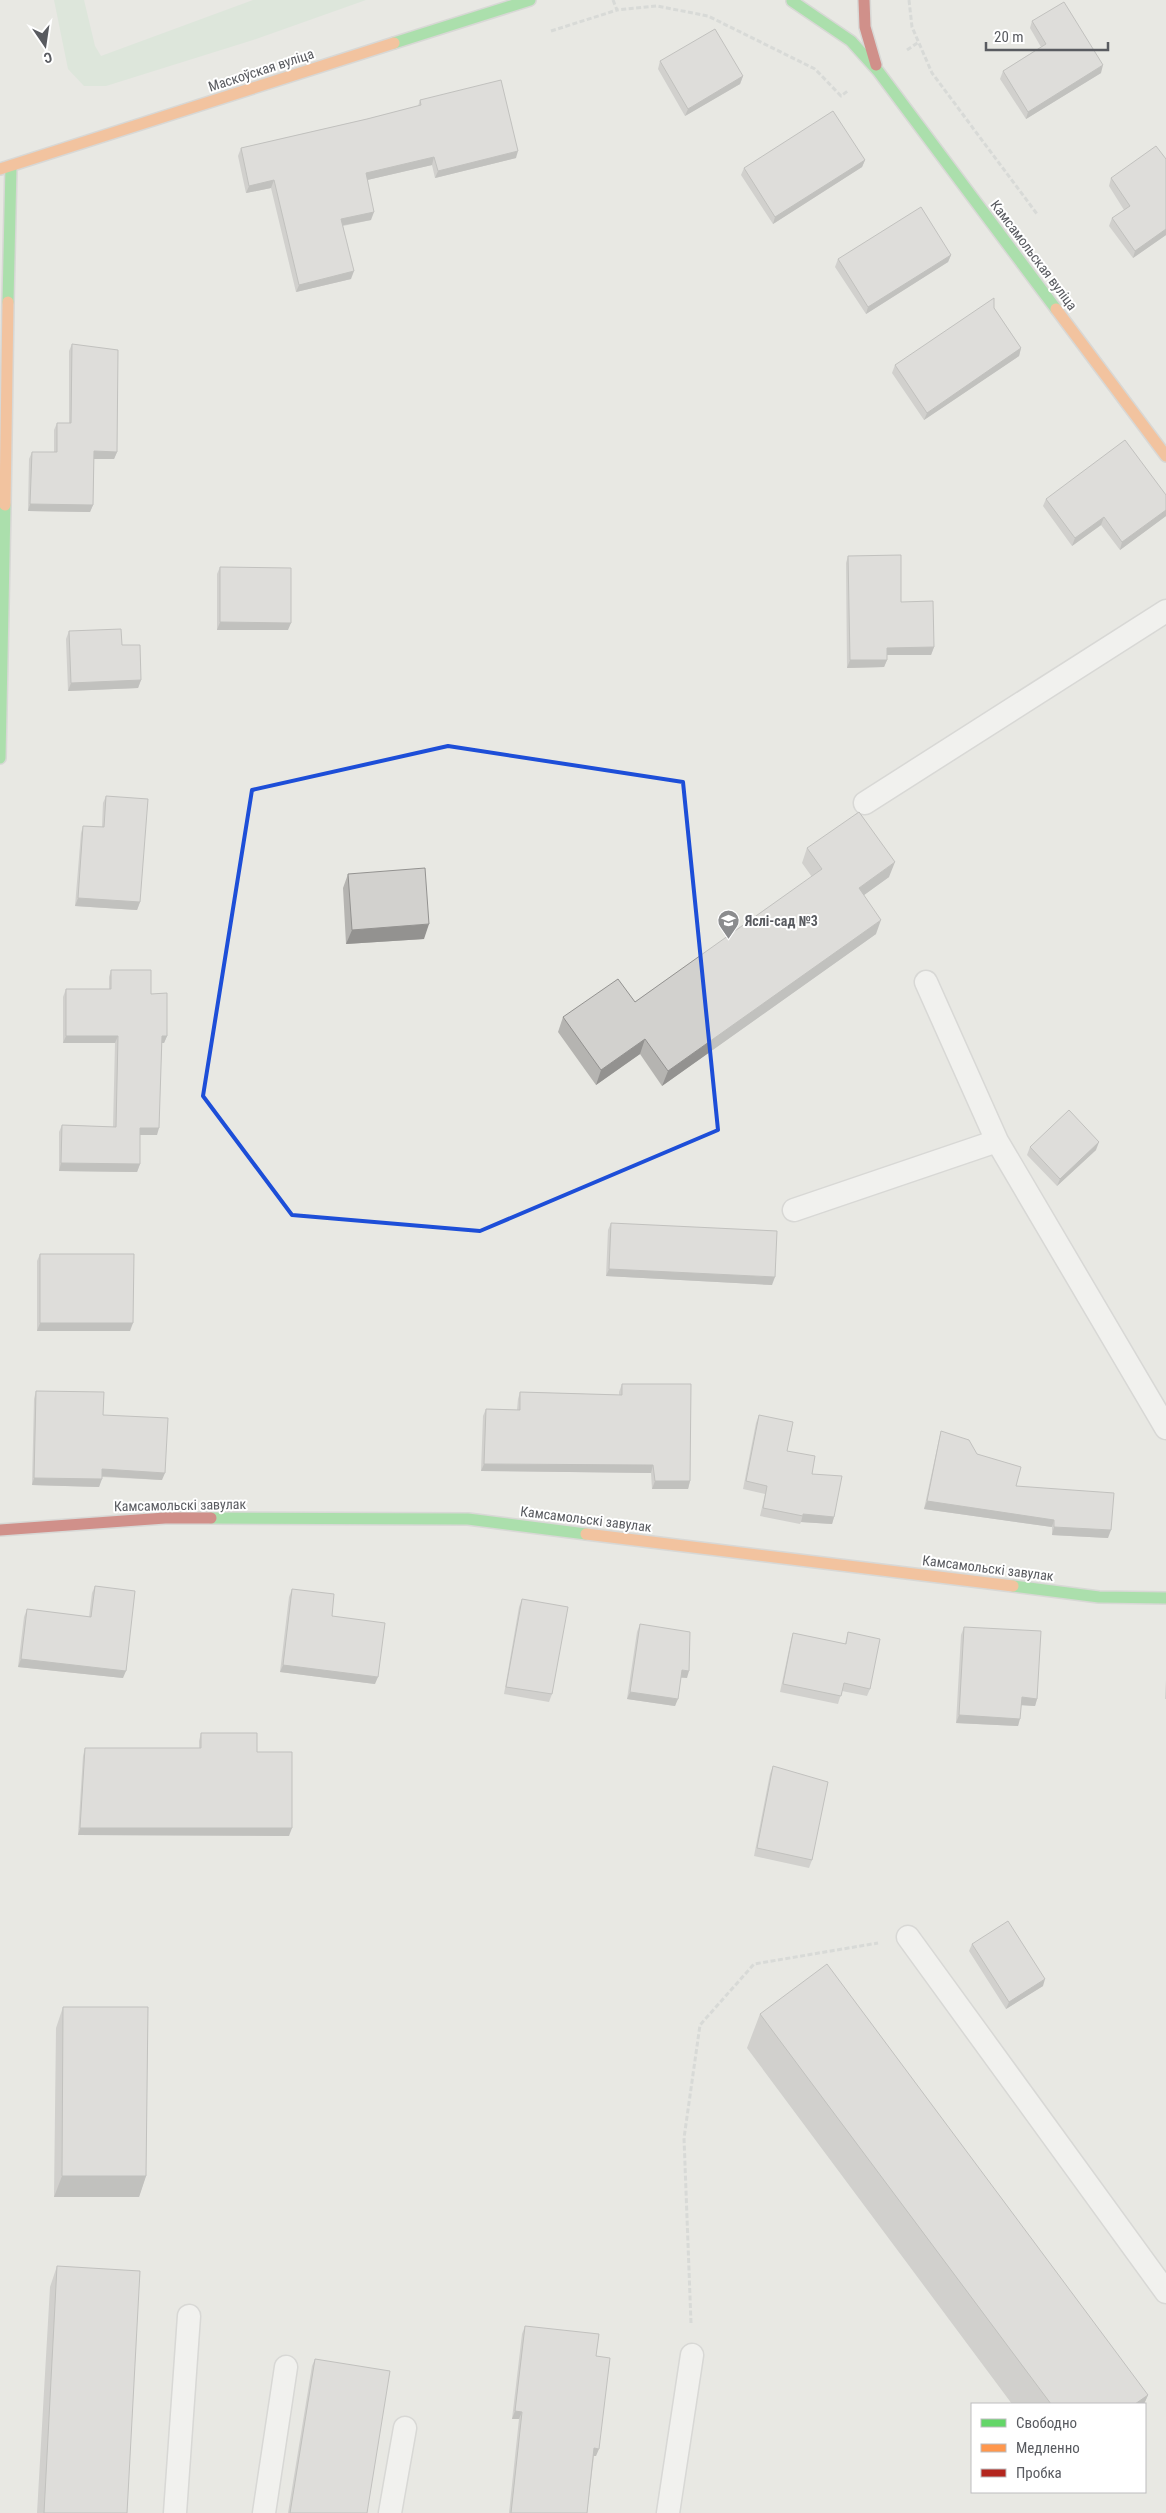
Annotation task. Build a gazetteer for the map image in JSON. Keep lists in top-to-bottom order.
{
  "streets": {
    "street": ["Маскоўская вуліца", "Камсамольская вуліца", "Камсамольскі завулак"]
  },
  "places": {
    "school or university": ["Яслі-сад №3"]
  },
  "legend": ["Свободно", "Медленно", "Пробка"],
  "scale_bar": "20 m",
  "north": "bottom"
}
